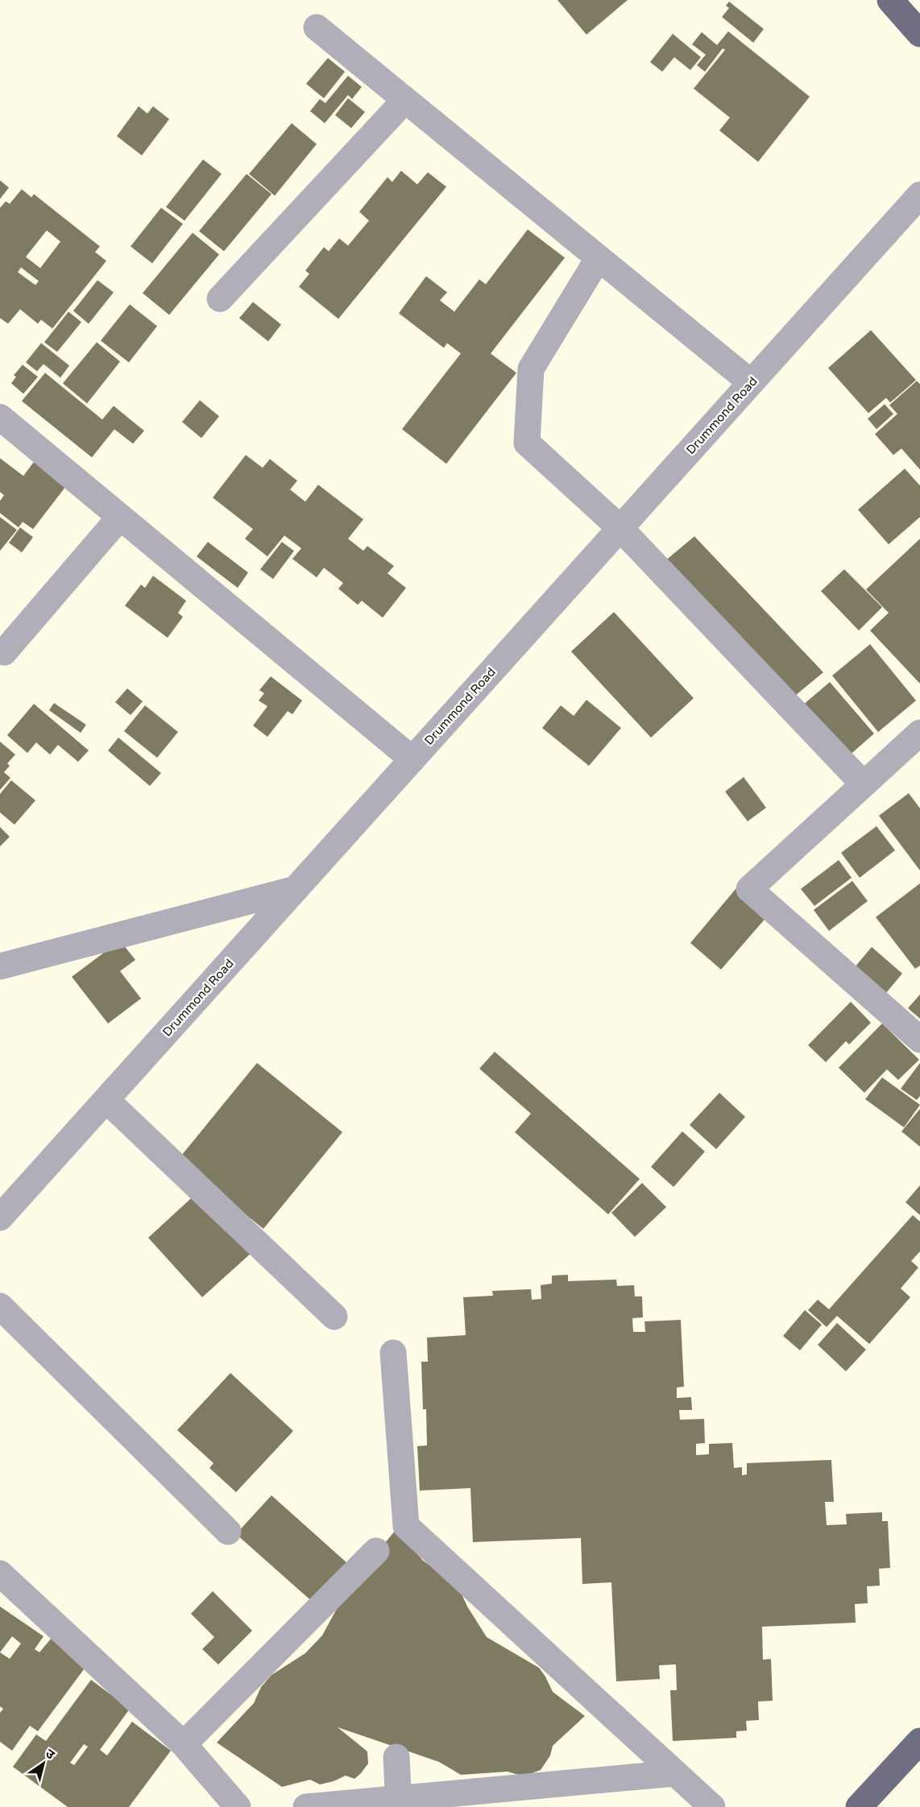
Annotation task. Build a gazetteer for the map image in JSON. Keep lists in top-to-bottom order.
{
  "streets": {
    "street": ["Drummond Road"]
  },
  "north": "top right"
}
